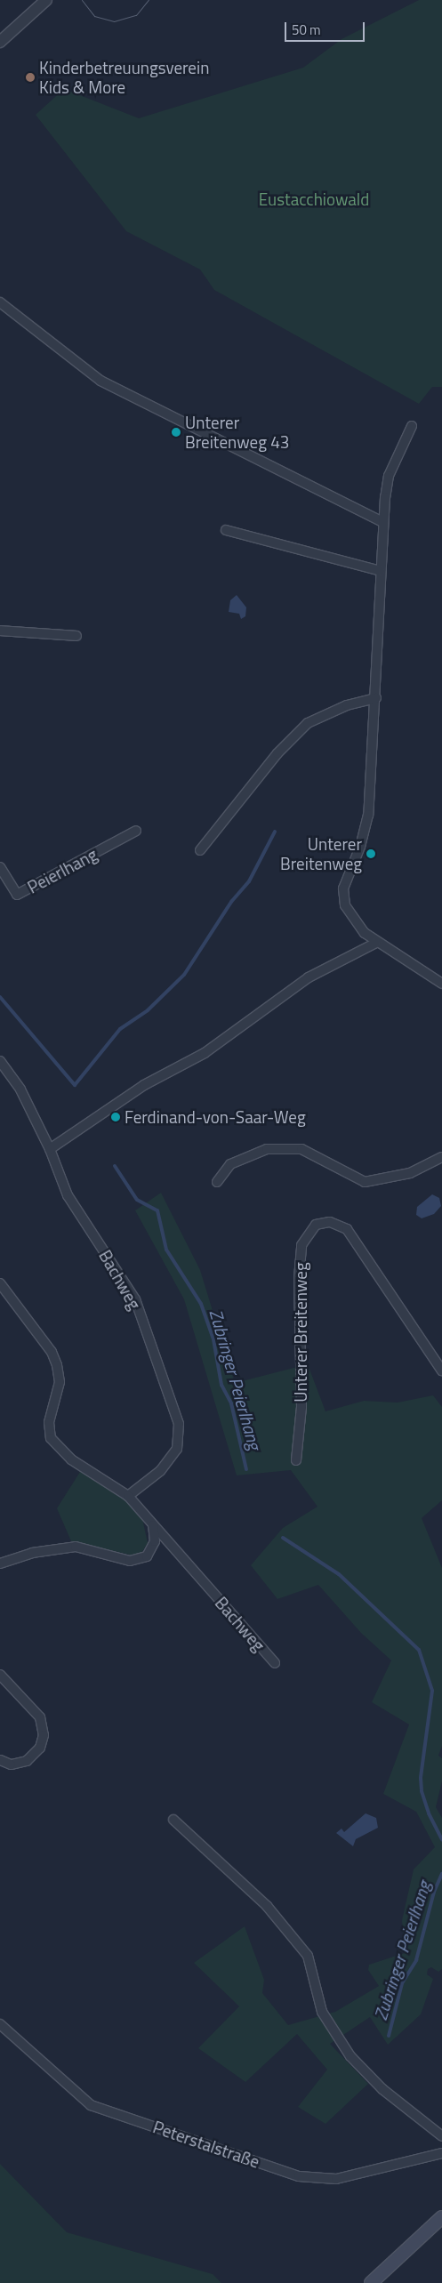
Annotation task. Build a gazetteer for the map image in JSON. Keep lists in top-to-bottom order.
{
  "streets": {
    "street": [
      "Peierlhang",
      "Bachweg",
      "Unterer Breitenweg",
      "Peterstalstraße"
    ]
  },
  "water": ["Zubringer Peierlhang"],
  "parks": ["Eustacchiowald"],
  "places": [
    "Kinderbetreuungsverein Kids & More",
    "Unterer Breitenweg 43",
    "Unterer Breitenweg",
    "Ferdinand-von-Saar-Weg"
  ],
  "scale_bar": "50 m"
}
